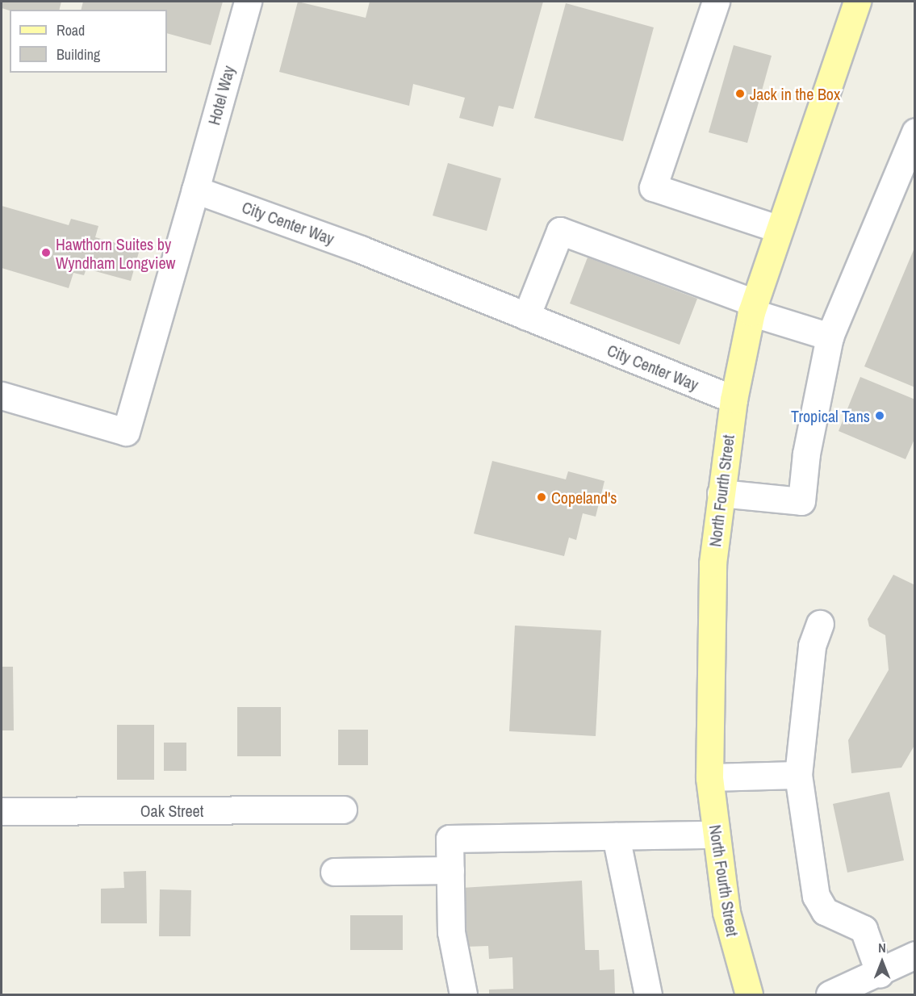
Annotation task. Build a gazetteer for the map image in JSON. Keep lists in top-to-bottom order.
{
  "streets": {
    "main road": ["North Fourth Street"],
    "street": ["Hotel Way", "City Center Way", "Oak Street"]
  },
  "crossings": [
    ["Hotel Way", "City Center Way"],
    ["City Center Way", "North Fourth Street"]
  ],
  "places": [
    "Jack in the Box",
    "Hawthorn Suites by Wyndham Longview",
    "Tropical Tans",
    "Copeland's"
  ],
  "legend": ["Road", "Building"],
  "north": "top"
}
